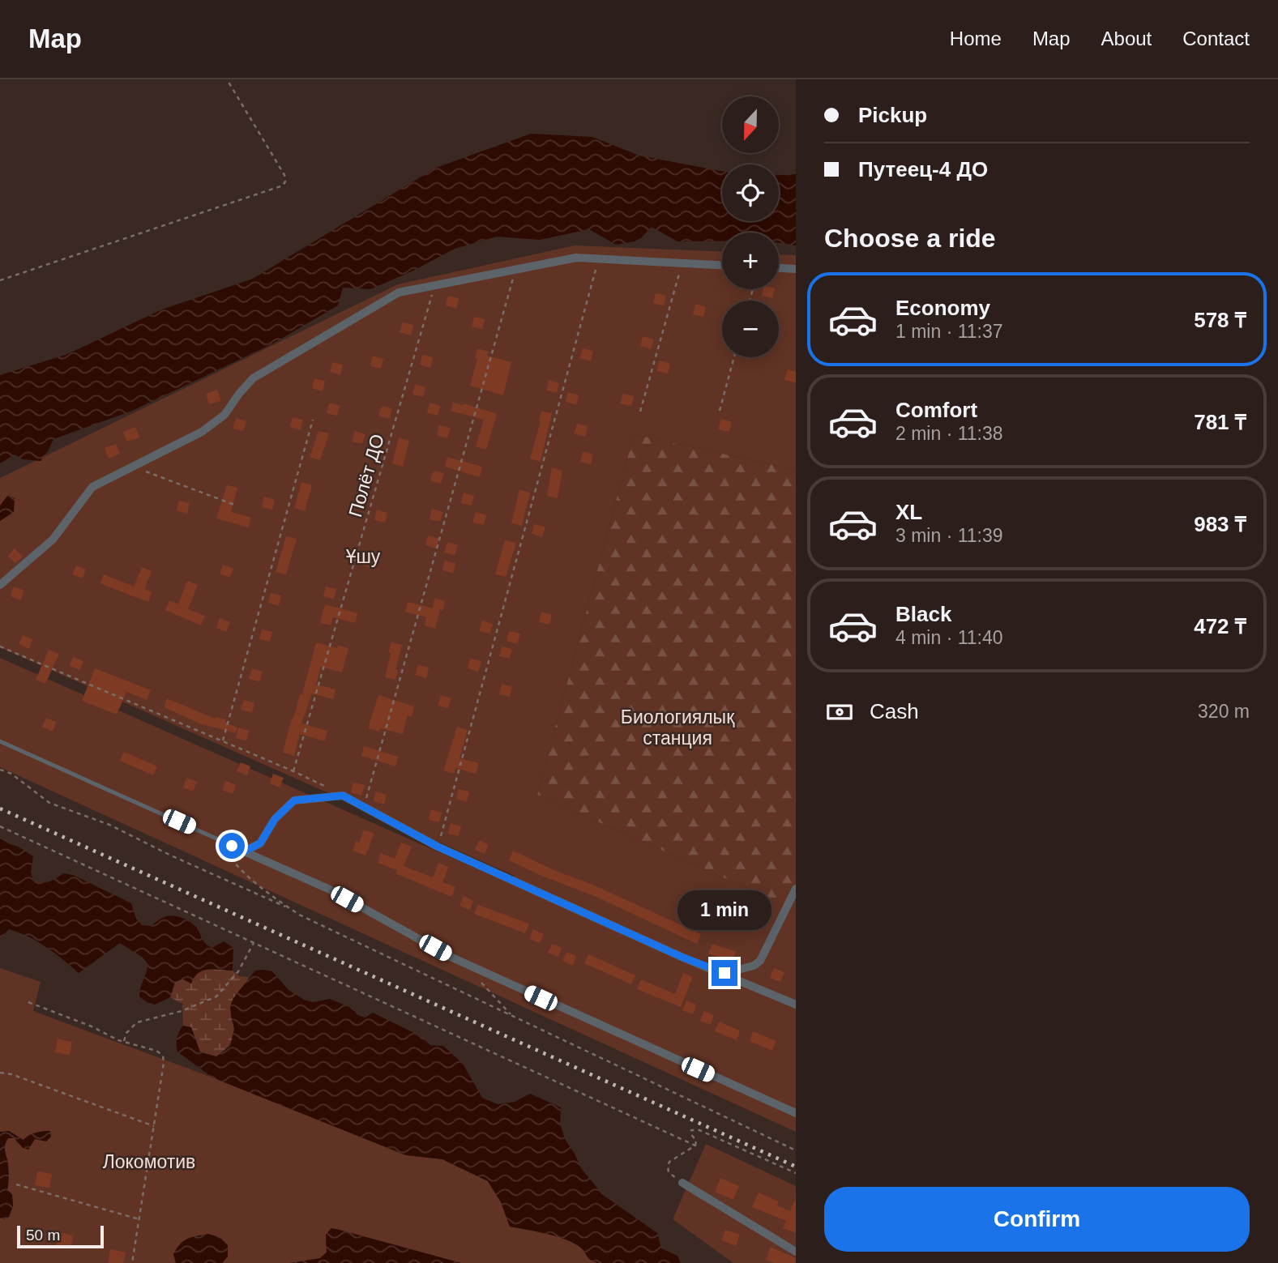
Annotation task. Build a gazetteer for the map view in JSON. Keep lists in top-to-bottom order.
{
  "streets": {
    "path": ["Полёт ДО"]
  },
  "parks": ["Ұшу", "Биологиялық станция", "Локомотив"],
  "scale_bar": "50 m",
  "north": "bottom",
  "page": {
    "header": "Map",
    "nav": [
      "Home",
      "Map",
      "About",
      "Contact"
    ],
    "banner": ["Pickup", "Путеец-4 ДО"],
    "map_buttons": ["+", "−"],
    "heading": "Choose a ride",
    "list": [
      {
        "name": "Economy",
        "note": "1 min · 11:37",
        "value": "578 ₸"
      },
      {
        "name": "Comfort",
        "note": "2 min · 11:38",
        "value": "781 ₸"
      },
      {
        "name": "XL",
        "note": "3 min · 11:39",
        "value": "983 ₸"
      },
      {
        "name": "Black",
        "note": "4 min · 11:40",
        "value": "472 ₸"
      }
    ],
    "pay": ["Cash", "320 m"],
    "bubble": "1 min",
    "buttons": "Confirm",
    "scale": "50 m"
  }
}
